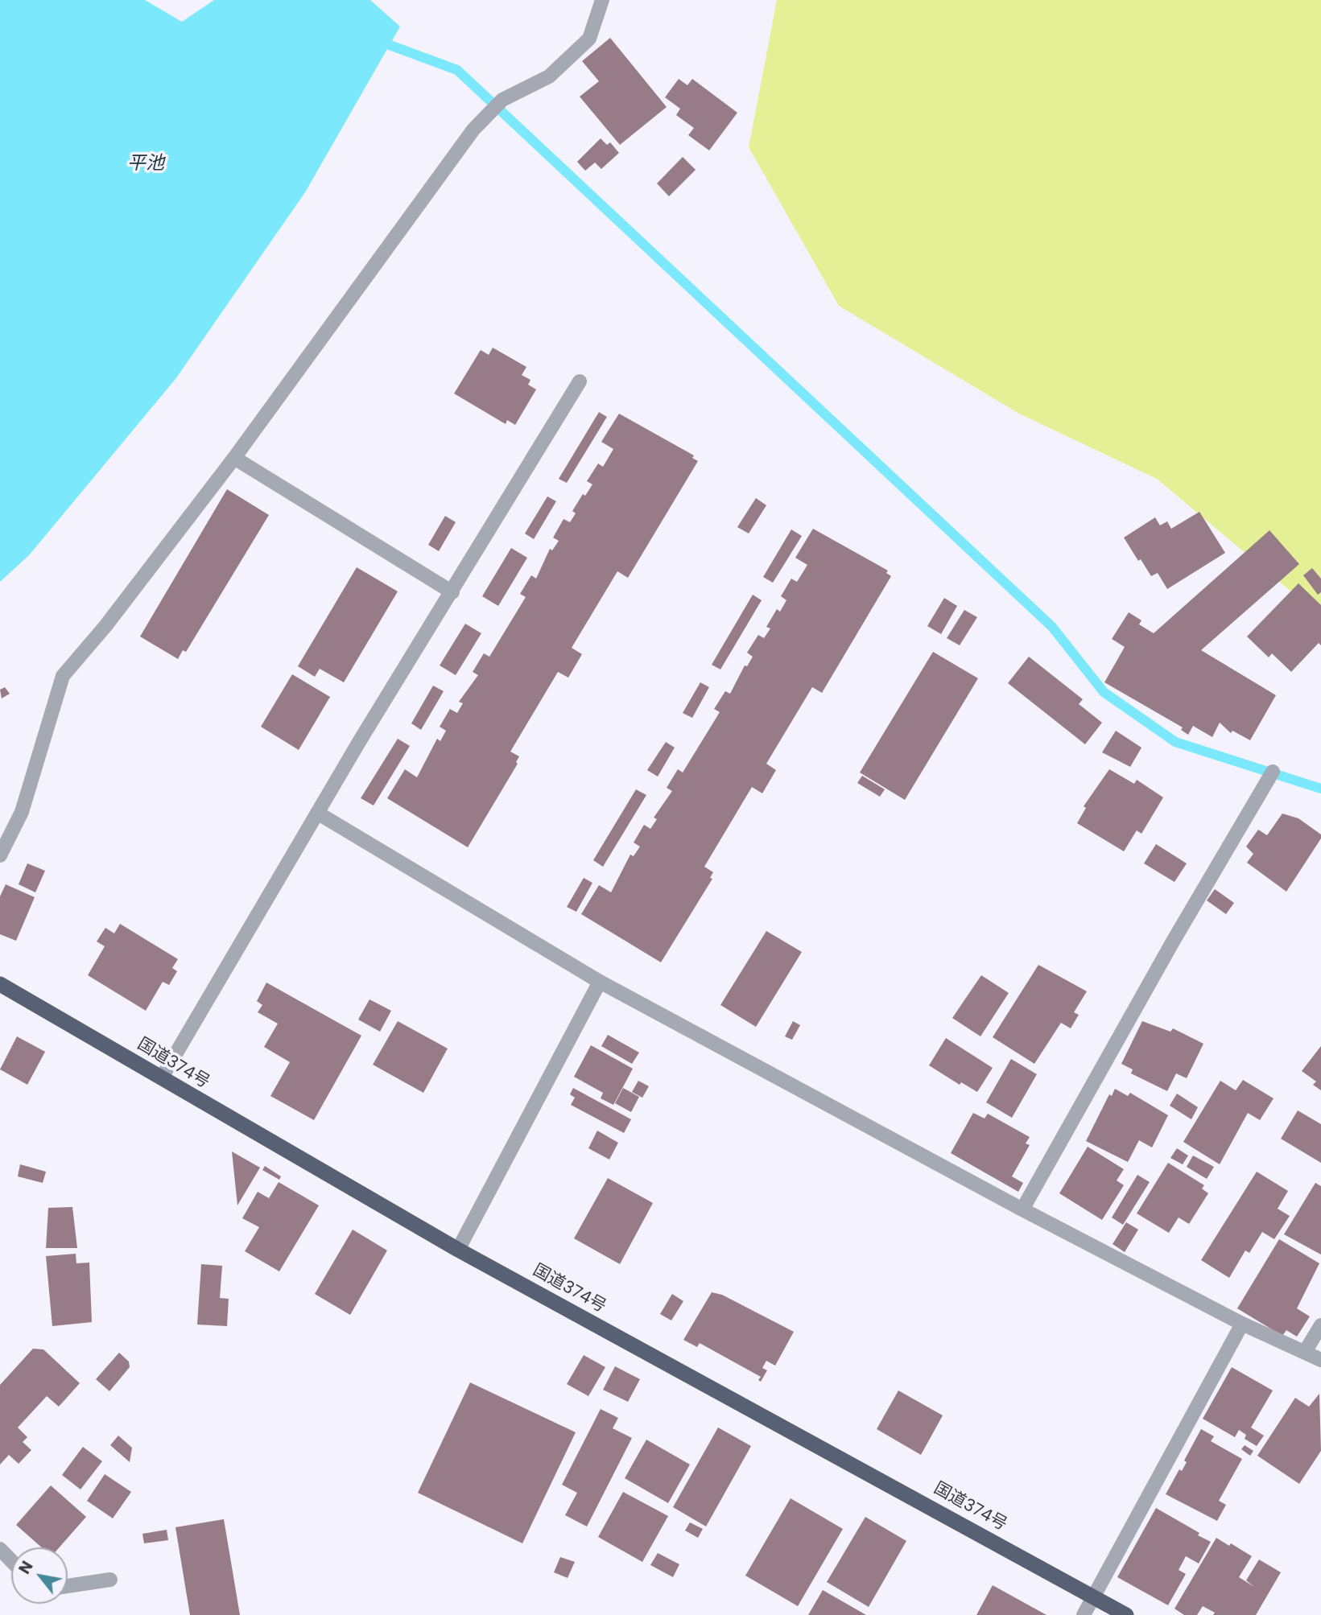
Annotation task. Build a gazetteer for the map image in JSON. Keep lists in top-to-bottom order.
{
  "streets": {
    "highway": ["国道374号"]
  },
  "water": ["平池"],
  "north": "top left"
}
